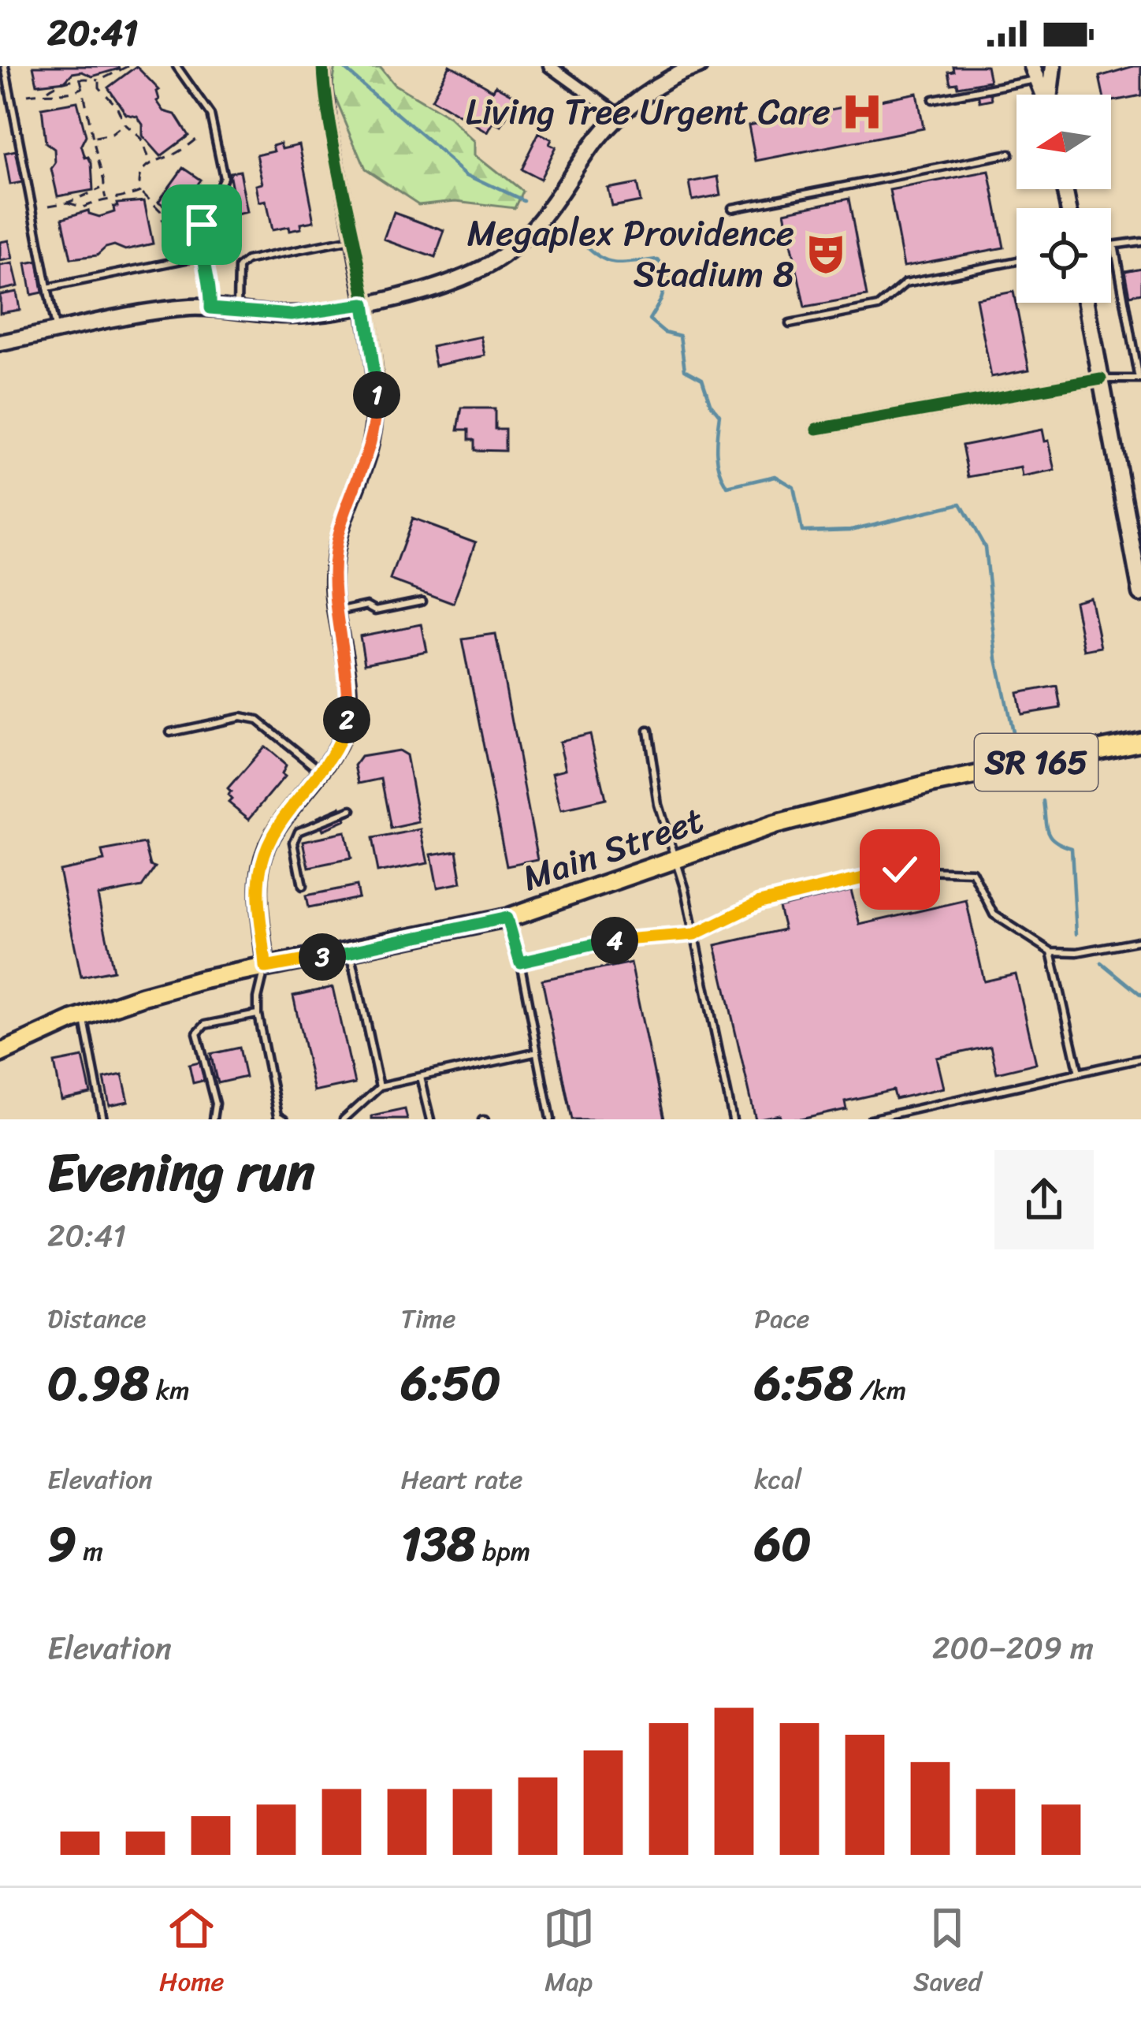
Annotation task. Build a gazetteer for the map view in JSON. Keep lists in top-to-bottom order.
{
  "streets": {
    "main road": ["SR 165", "Main Street"]
  },
  "places": {
    "hospital": ["Living Tree Urgent Care"],
    "theatre": ["Megaplex Providence Stadium 8"]
  },
  "north": "left",
  "page": {
    "status": "20:41",
    "pins": [
      "1",
      "2",
      "4",
      "3"
    ],
    "heading": ["Evening run", "20:41"],
    "stats": [
      ["Distance", "0.98 km"],
      ["Time", "6:50"],
      ["Pace", "6:58 /km"],
      ["Elevation", "9 m"],
      ["Heart rate", "138 bpm"],
      ["kcal", "60"]
    ],
    "chart": ["Elevation", "200–209 m"],
    "tabs": ["Home", "Map", "Saved"]
  }
}
